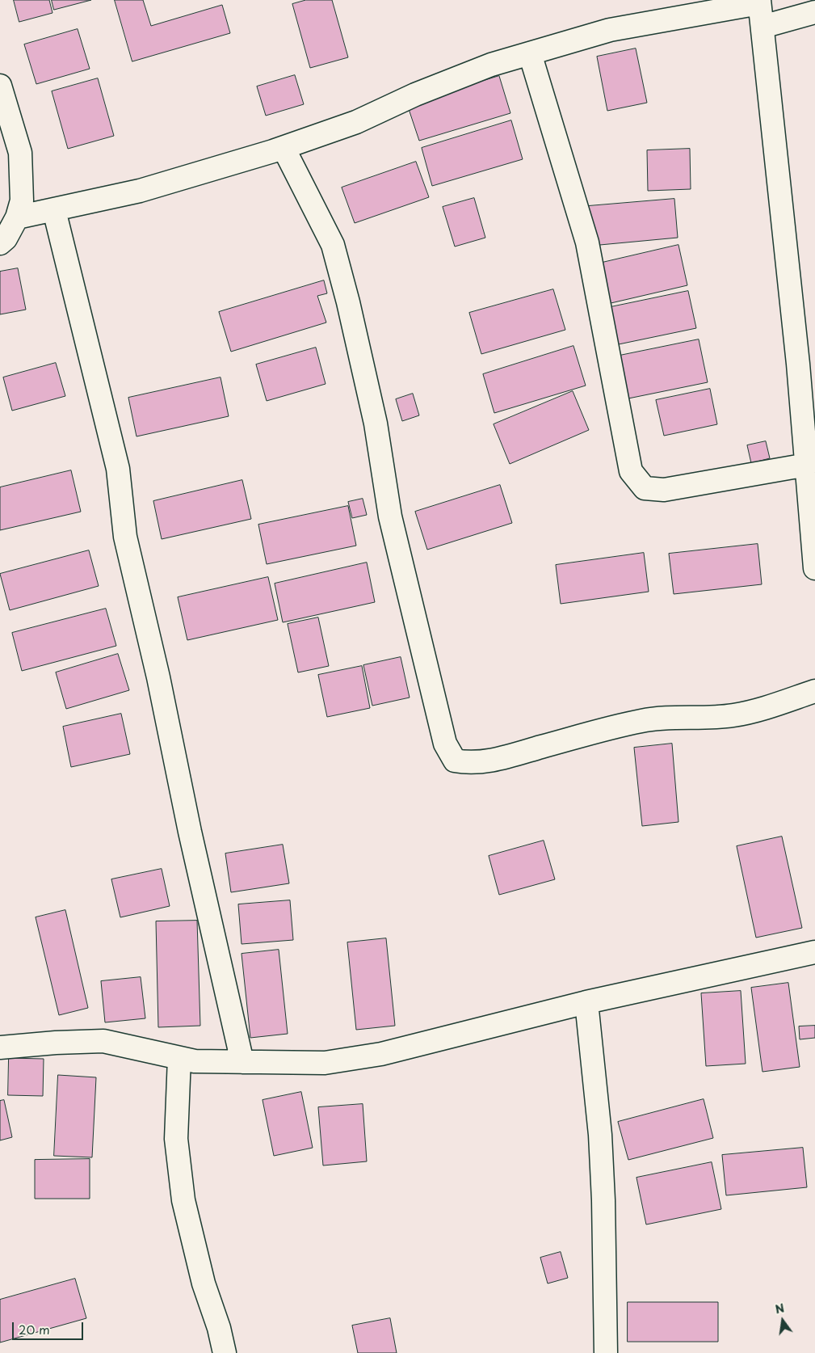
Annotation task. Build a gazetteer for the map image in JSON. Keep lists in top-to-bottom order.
{
  "scale_bar": "20 m",
  "north": "top"
}
